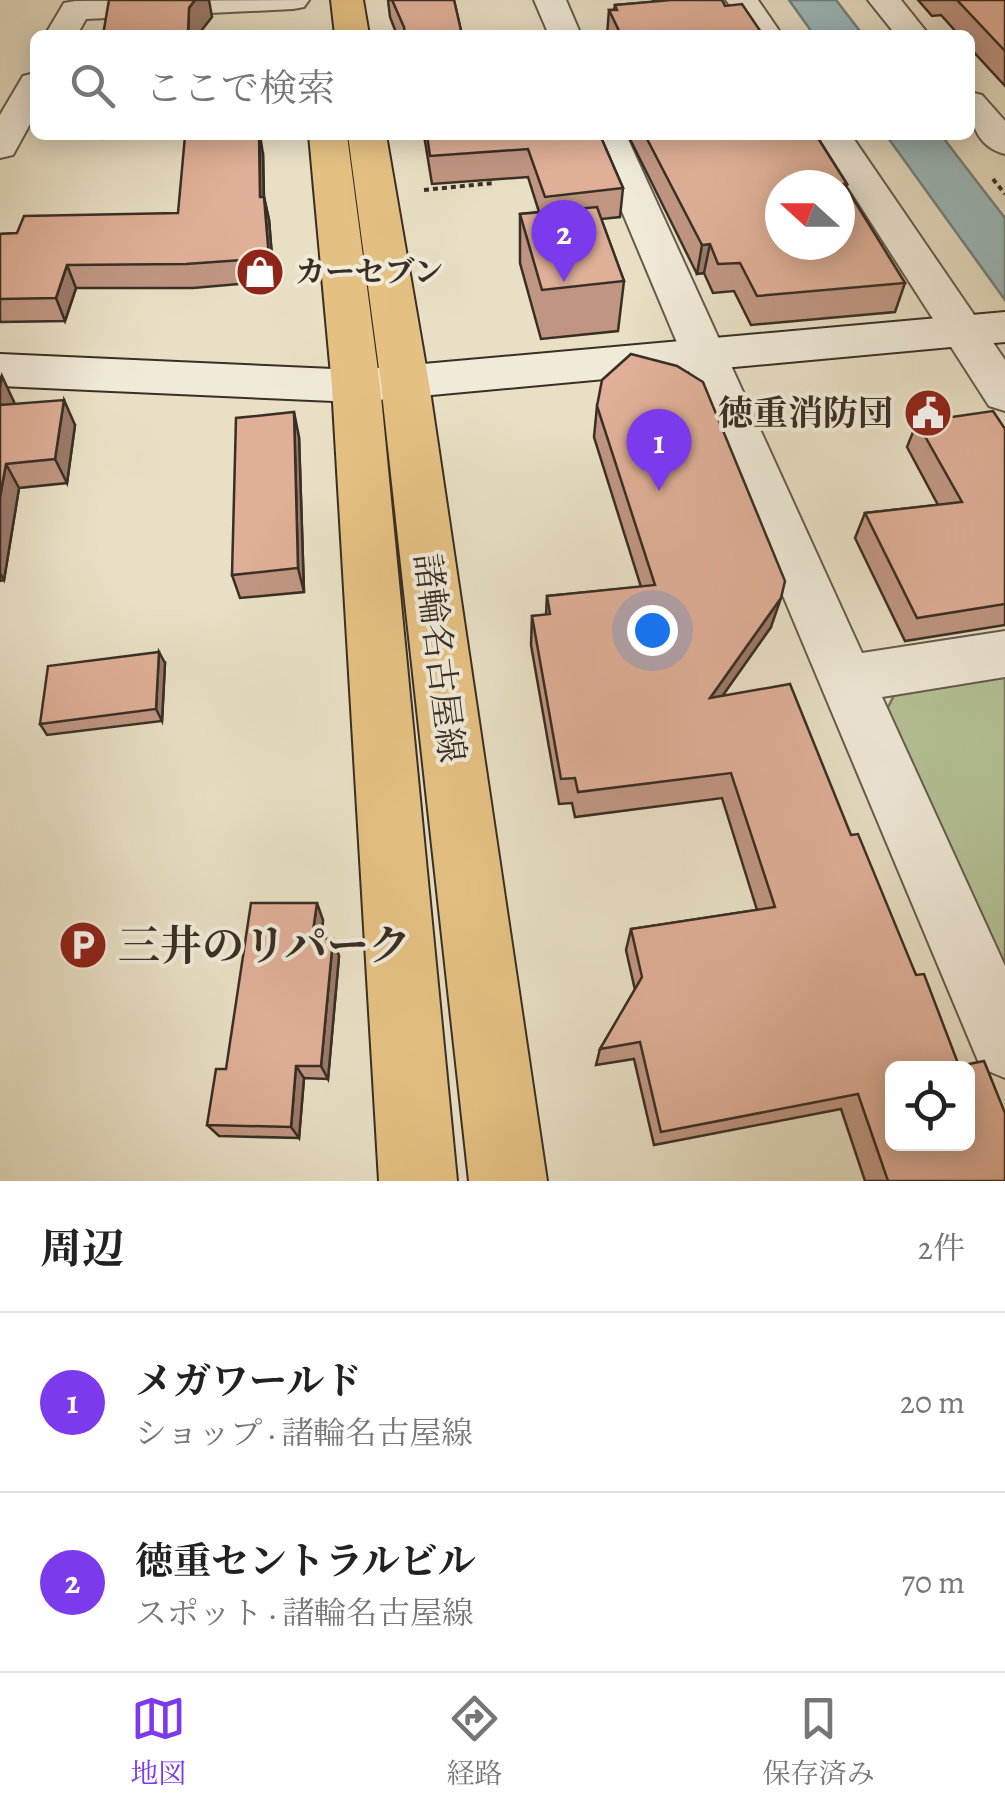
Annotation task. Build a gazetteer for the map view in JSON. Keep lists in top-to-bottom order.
{
  "streets": {
    "main road": ["諸輪名古屋線"]
  },
  "places": {
    "shop": ["カーセブン"],
    "public building": ["徳重消防団"],
    "parking": ["三井のリパーク"]
  },
  "north": "left",
  "page": {
    "search": "ここで検索",
    "pins": ["2", "1"],
    "heading": ["周辺", "2件"],
    "list": [
      {
        "mark": "1",
        "name": "メガワールド",
        "note": "ショップ · 諸輪名古屋線",
        "value": "20 m"
      },
      {
        "mark": "2",
        "name": "徳重セントラルビル",
        "note": "スポット · 諸輪名古屋線",
        "value": "70 m"
      }
    ],
    "nav": ["地図", "経路", "保存済み"]
  }
}
